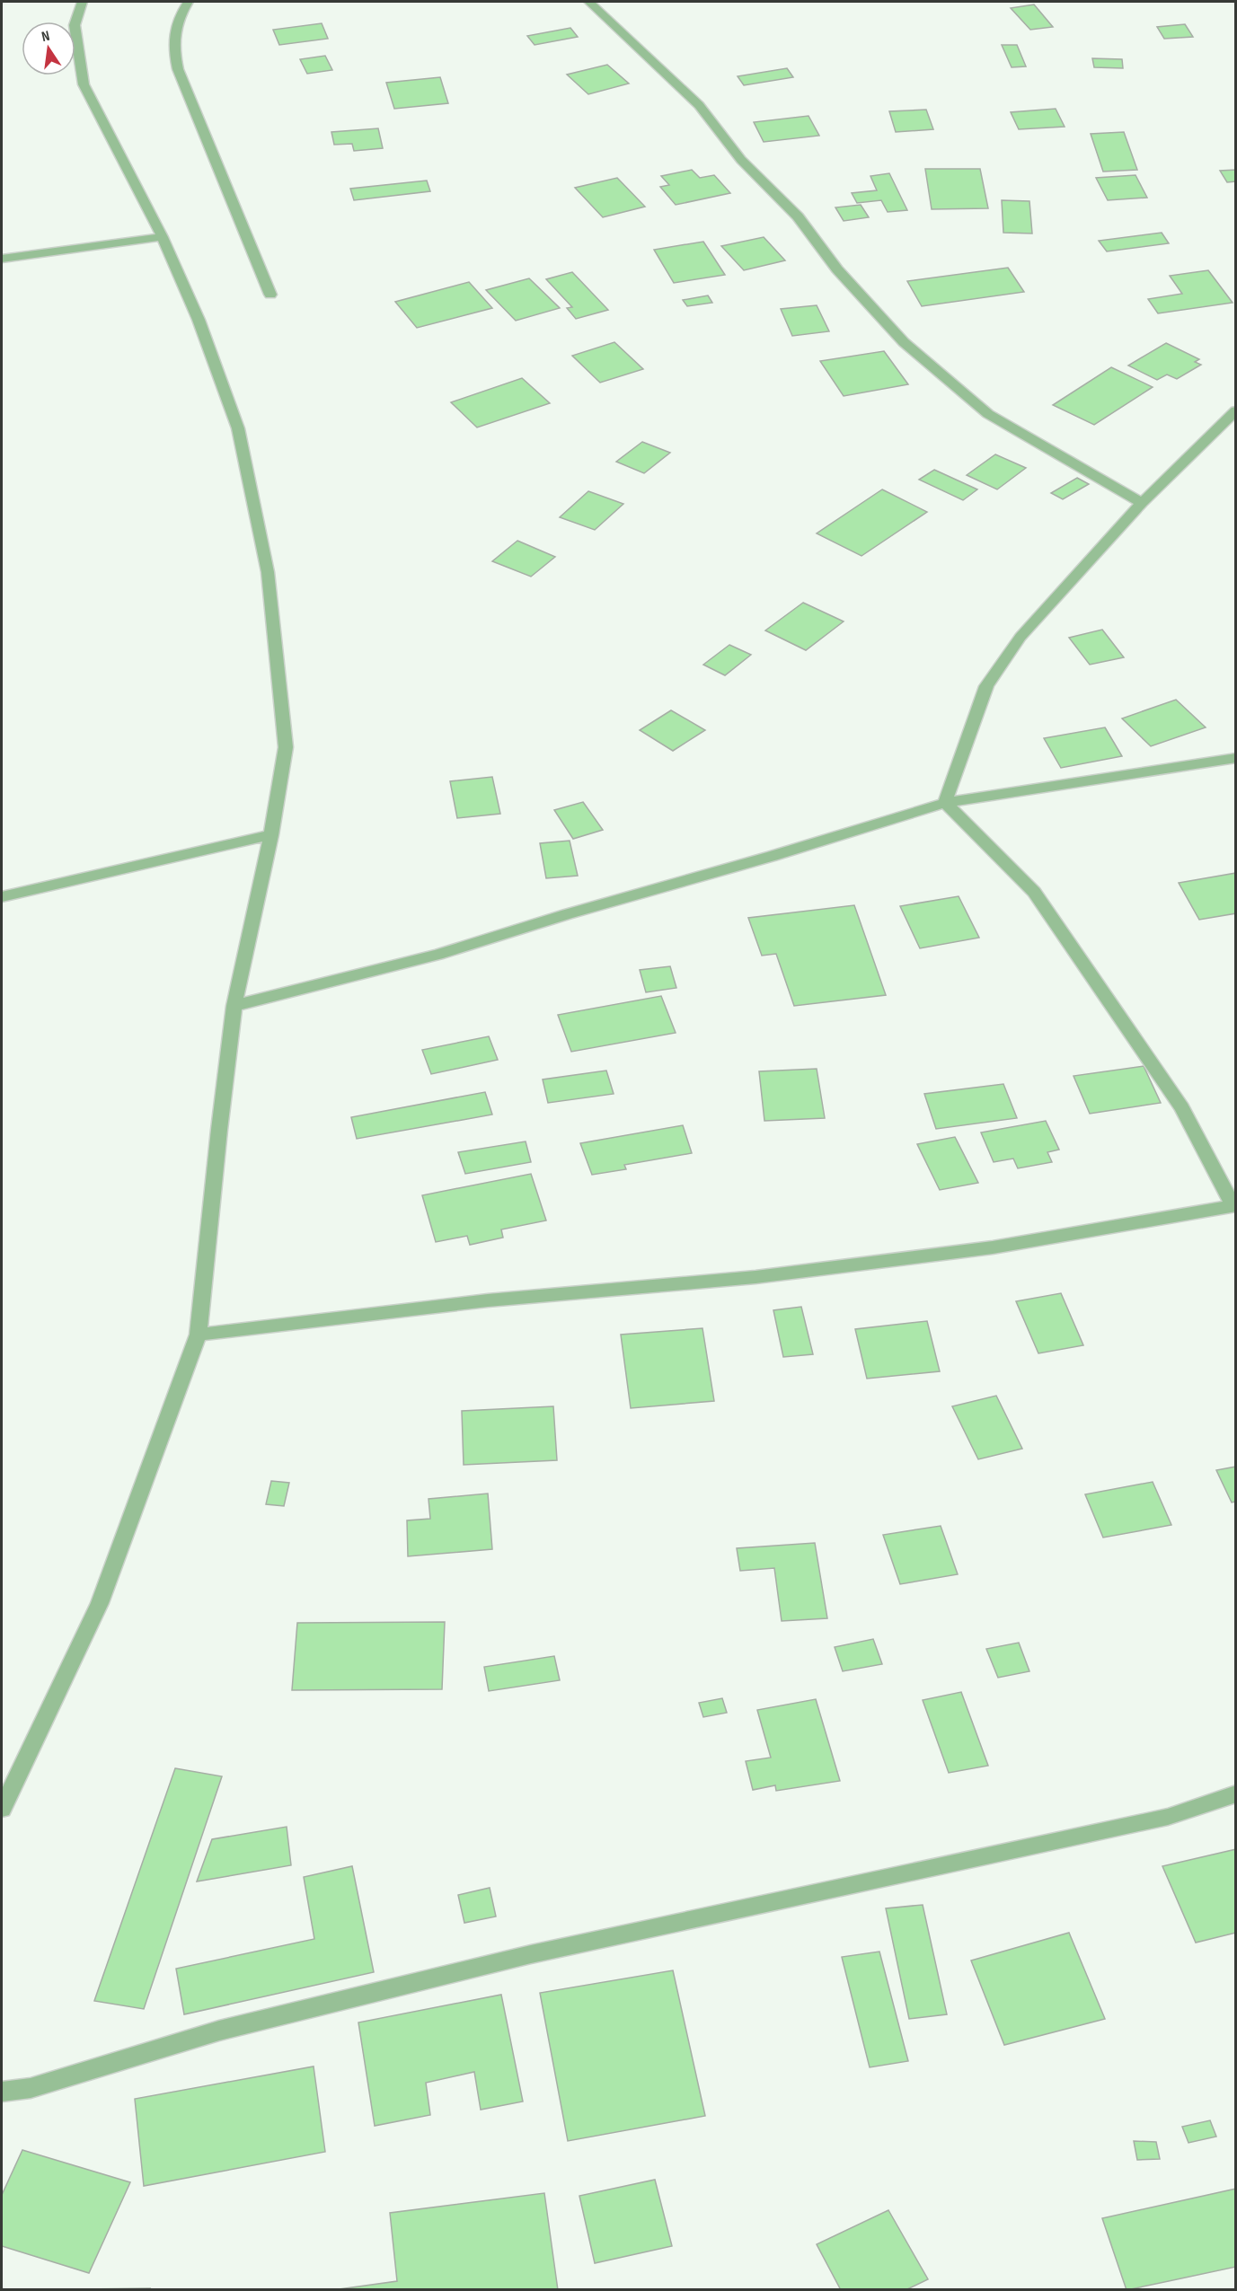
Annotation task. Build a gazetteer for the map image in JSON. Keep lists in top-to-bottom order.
{
  "north": "top"
}
